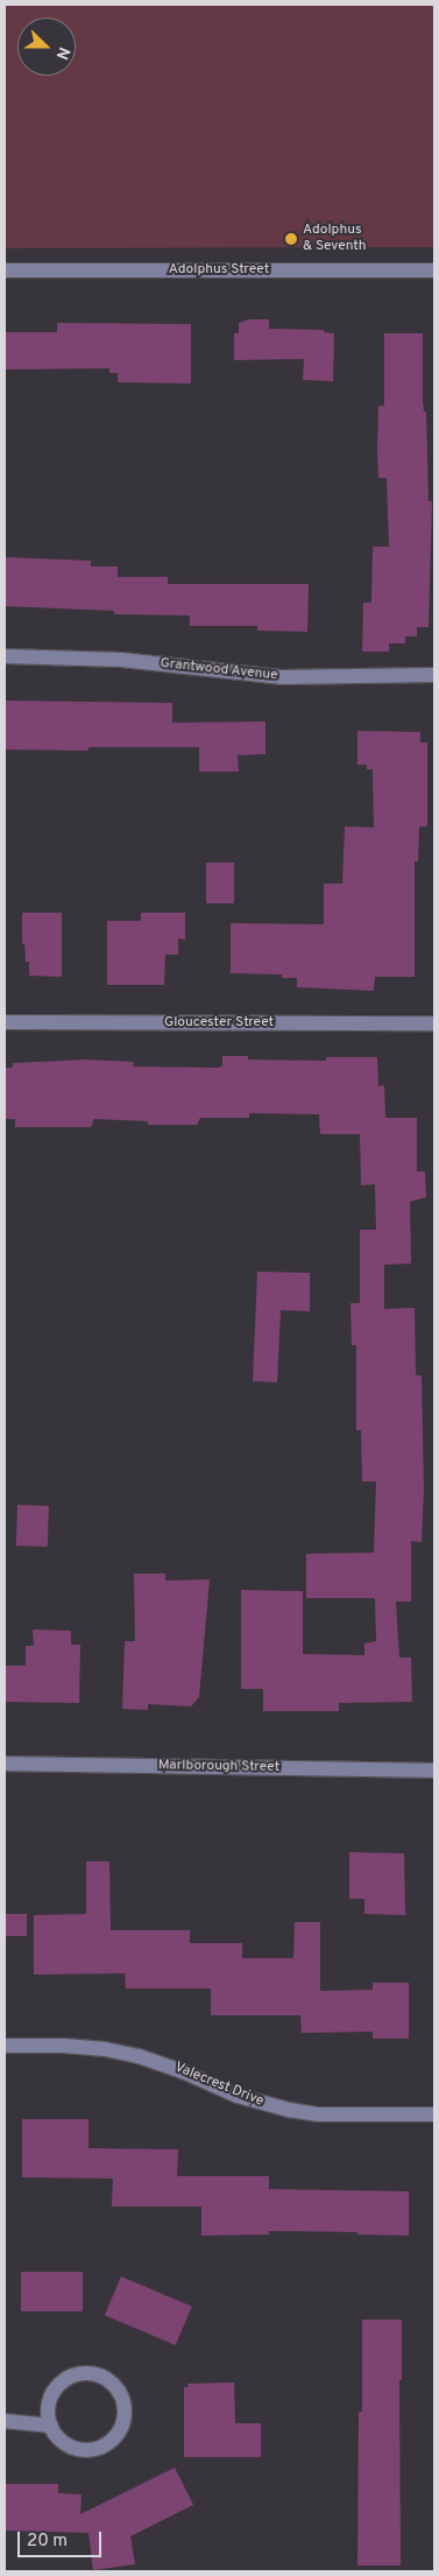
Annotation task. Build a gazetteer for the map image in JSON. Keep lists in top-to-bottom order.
{
  "streets": {
    "street": [
      "Adolphus Street",
      "Grantwood Avenue",
      "Gloucester Street",
      "Marlborough Street",
      "Valecrest Drive"
    ]
  },
  "places": ["Adolphus & Seventh"],
  "scale_bar": "20 m",
  "north": "right"
}
